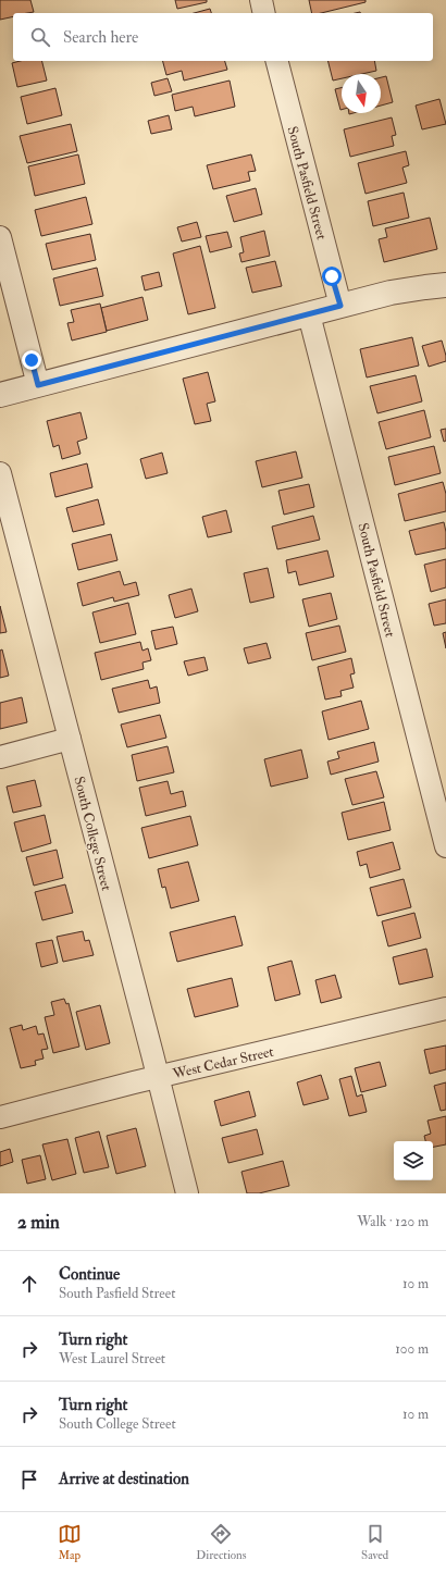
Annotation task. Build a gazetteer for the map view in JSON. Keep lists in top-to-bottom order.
{
  "streets": {
    "street": ["South Pasfield Street", "South College Street", "West Cedar Street"]
  },
  "crossings": [
    ["South College Street", "West Cedar Street"]
  ],
  "north": "bottom",
  "page": {
    "search": "Search here",
    "heading": ["2 min", "Walk · 120 m"],
    "list": [
      ["Continue", "South Pasfield Street", "10 m"],
      ["Turn right", "West Laurel Street", "100 m"],
      ["Turn right", "South College Street", "10 m"],
      "Arrive at destination"
    ],
    "nav": ["Map", "Directions", "Saved"]
  }
}
